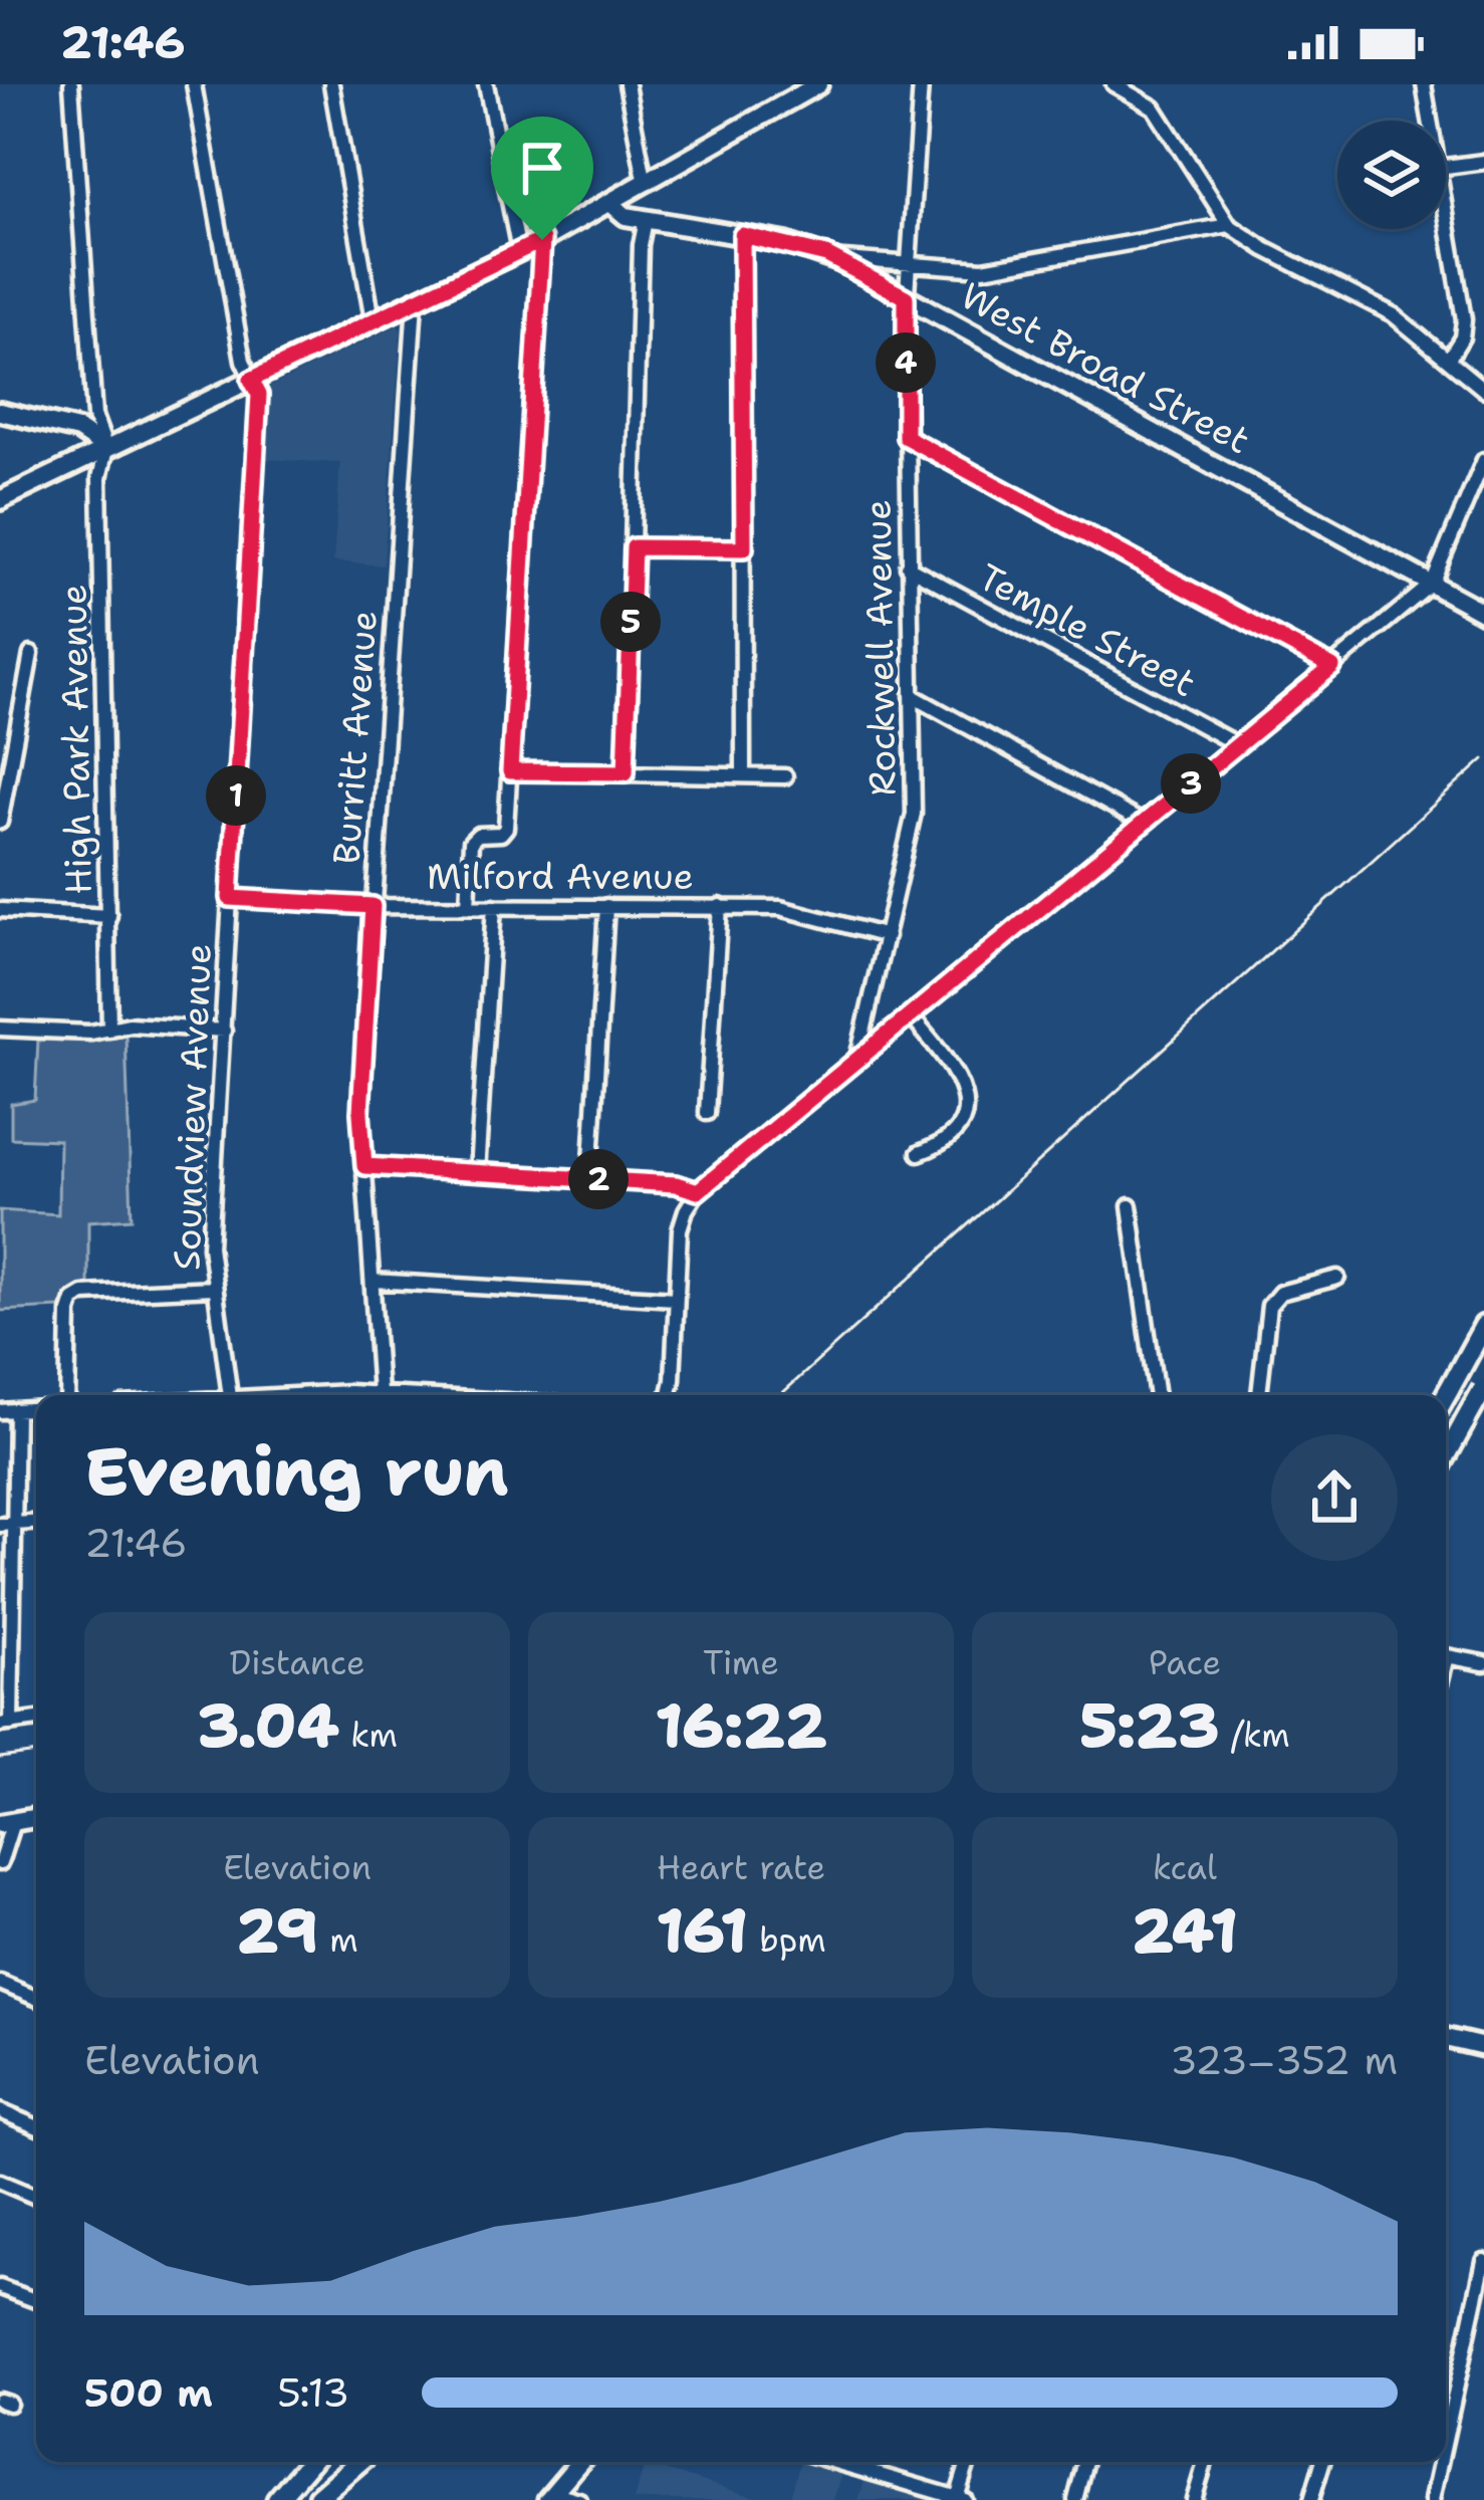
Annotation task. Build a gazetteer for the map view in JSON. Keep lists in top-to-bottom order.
{
  "streets": {
    "main road": ["West Broad Street"],
    "street": [
      "Temple Street",
      "Rockwell Avenue",
      "Burritt Avenue",
      "High Park Avenue",
      "Milford Avenue",
      "Soundview Avenue"
    ]
  },
  "crossings": [
    ["West Broad Street", "Rockwell Avenue"],
    ["Temple Street", "Rockwell Avenue"],
    ["Rockwell Avenue", "Milford Avenue"],
    ["Burritt Avenue", "Milford Avenue"],
    ["Milford Avenue", "Soundview Avenue"]
  ],
  "page": {
    "status": "21:46",
    "pins": [
      "4",
      "5",
      "3",
      "1",
      "2"
    ],
    "heading": ["Evening run", "21:46"],
    "stats": [
      ["Distance", "3.04 km"],
      ["Time", "16:22"],
      ["Pace", "5:23 /km"],
      ["Elevation", "29 m"],
      ["Heart rate", "161 bpm"],
      ["kcal", "241"]
    ],
    "chart": ["Elevation", "323–352 m"],
    "list": [
      {
        "name": "500 m",
        "note": "5:13"
      }
    ]
  }
}
